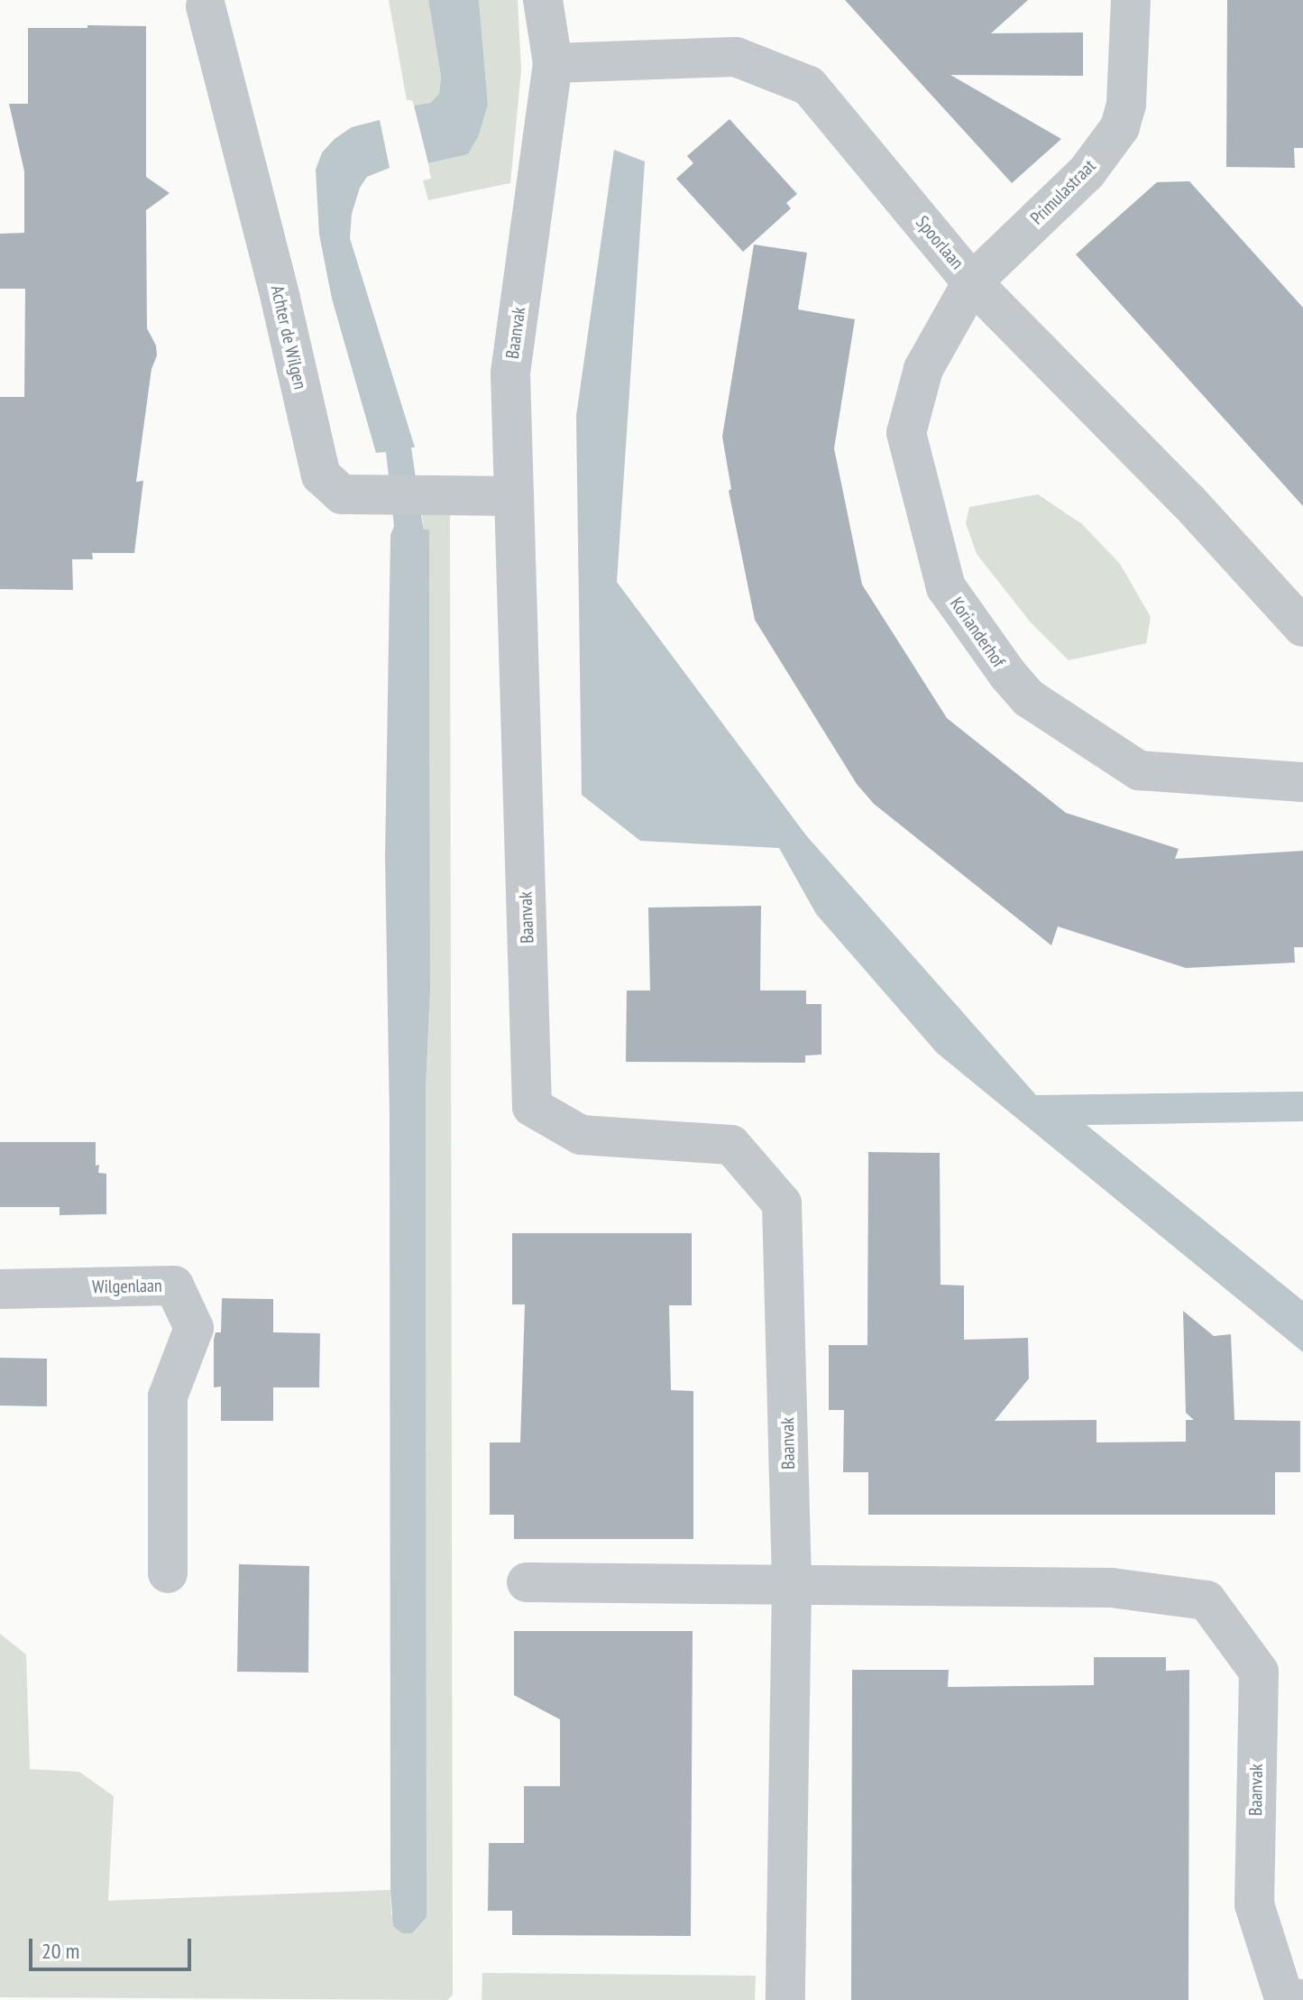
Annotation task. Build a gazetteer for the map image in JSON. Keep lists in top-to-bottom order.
{
  "streets": {
    "street": [
      "Primulastraat",
      "Spoorlaan",
      "Baanvak",
      "Achter de Wilgen",
      "Korianderhof",
      "Wilgenlaan"
    ]
  },
  "crossings": [
    ["Primulastraat", "Spoorlaan"],
    ["Primulastraat", "Korianderhof"],
    ["Spoorlaan", "Baanvak"],
    ["Spoorlaan", "Korianderhof"],
    ["Baanvak", "Achter de Wilgen"]
  ],
  "scale_bar": "20 m"
}
